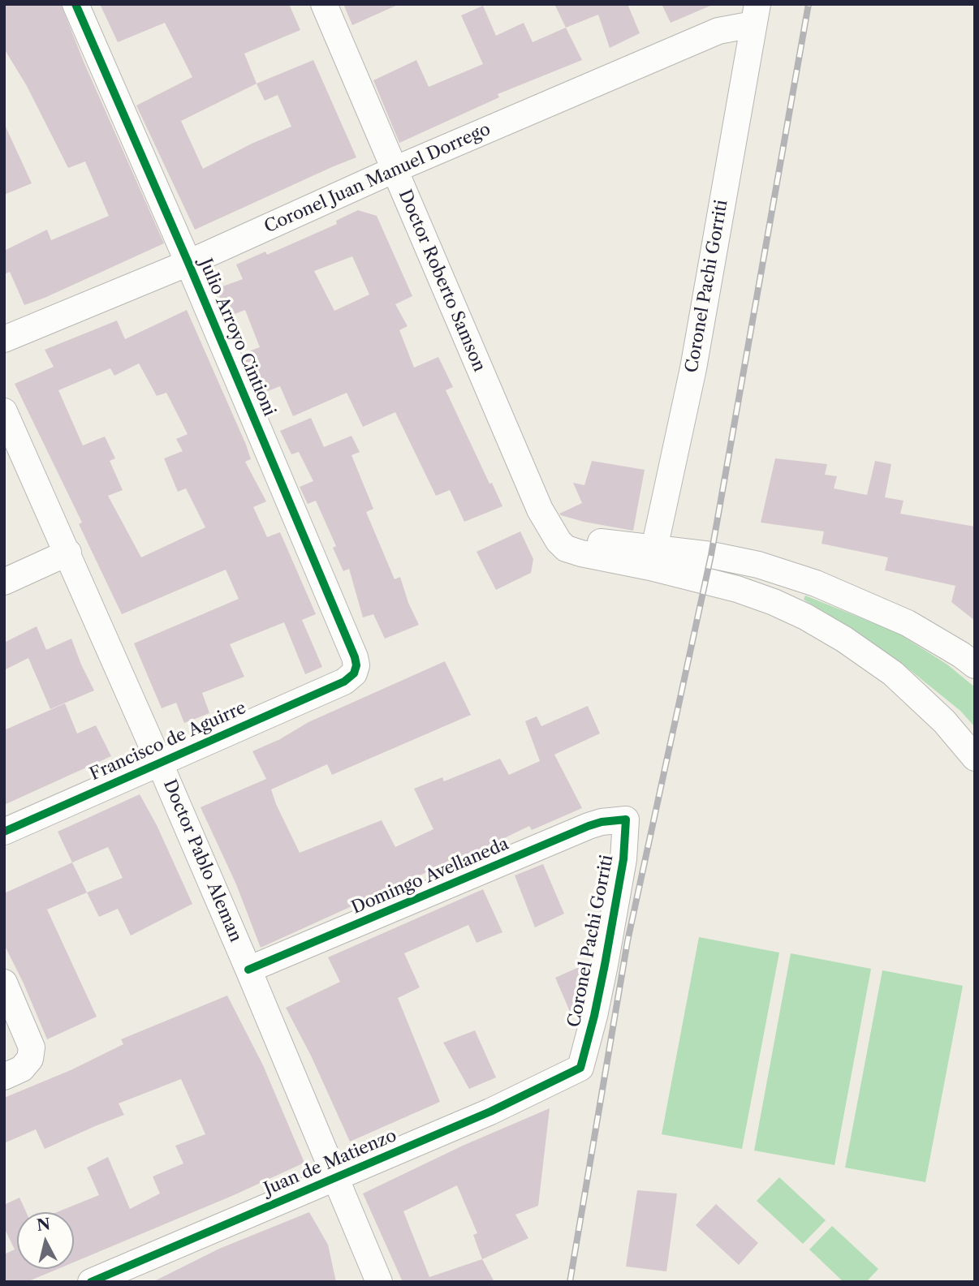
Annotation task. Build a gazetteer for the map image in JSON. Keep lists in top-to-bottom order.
{
  "streets": {
    "street": [
      "Coronel Juan Manuel Dorrego",
      "Doctor Roberto Samson",
      "Coronel Pachi Gorriti",
      "Julio Arroyo Cintioni",
      "Francisco de Aguirre",
      "Doctor Pablo Aleman",
      "Domingo Avellaneda",
      "Juan de Matienzo"
    ]
  },
  "crossings": [
    ["Coronel Juan Manuel Dorrego", "Doctor Roberto Samson"],
    ["Coronel Juan Manuel Dorrego", "Coronel Pachi Gorriti"],
    ["Coronel Juan Manuel Dorrego", "Julio Arroyo Cintioni"],
    ["Doctor Roberto Samson", "Coronel Pachi Gorriti"],
    ["Coronel Pachi Gorriti", "Domingo Avellaneda"],
    ["Coronel Pachi Gorriti", "Juan de Matienzo"],
    ["Julio Arroyo Cintioni", "Francisco de Aguirre"],
    ["Francisco de Aguirre", "Doctor Pablo Aleman"],
    ["Doctor Pablo Aleman", "Domingo Avellaneda"],
    ["Doctor Pablo Aleman", "Juan de Matienzo"]
  ],
  "north": "top"
}
